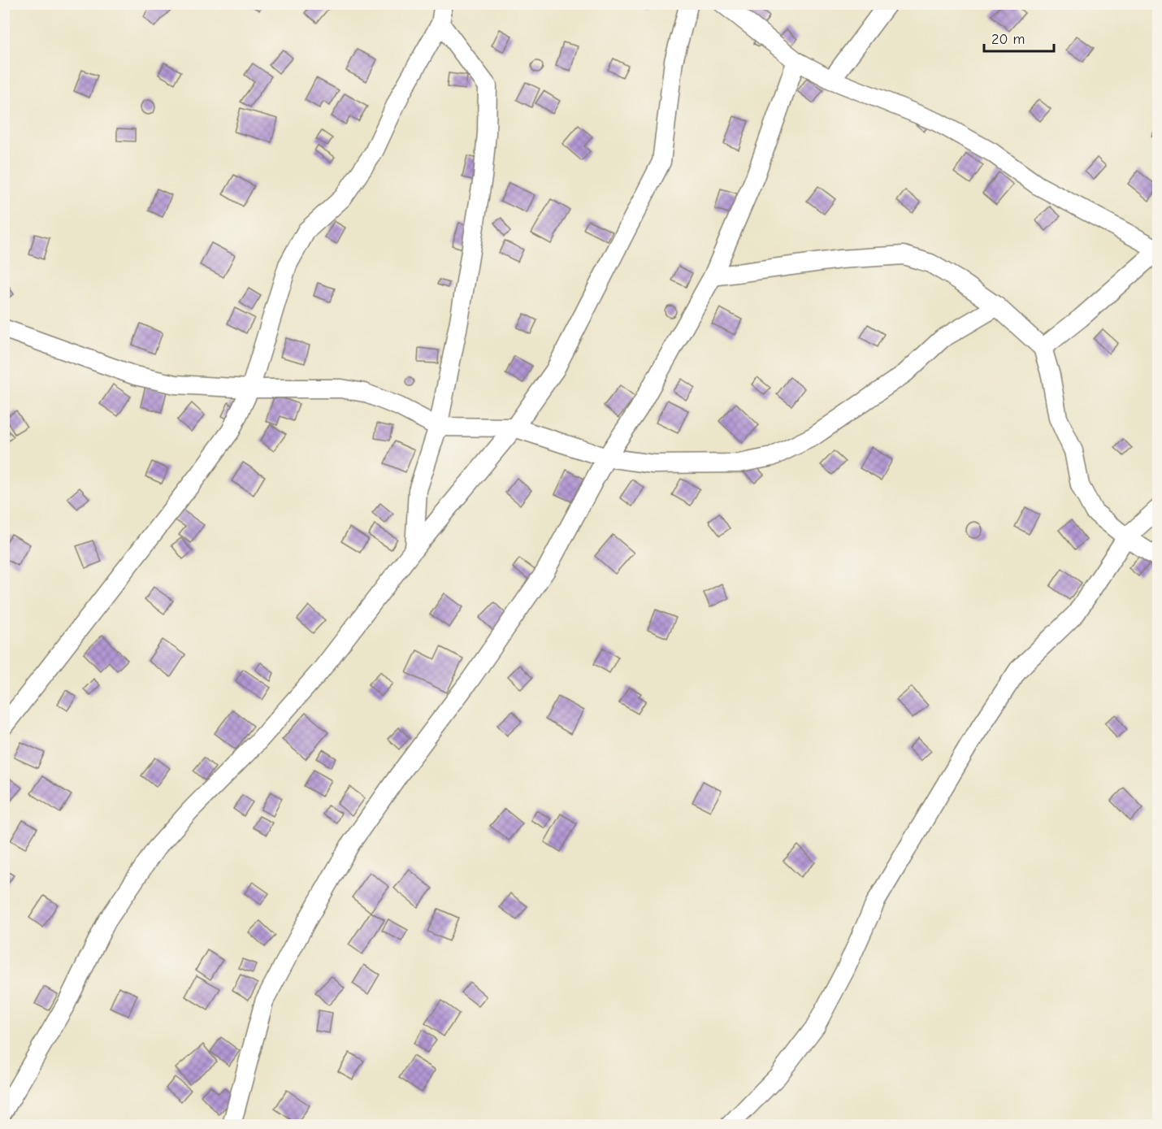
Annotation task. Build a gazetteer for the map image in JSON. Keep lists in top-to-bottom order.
{
  "scale_bar": "20 m"
}
